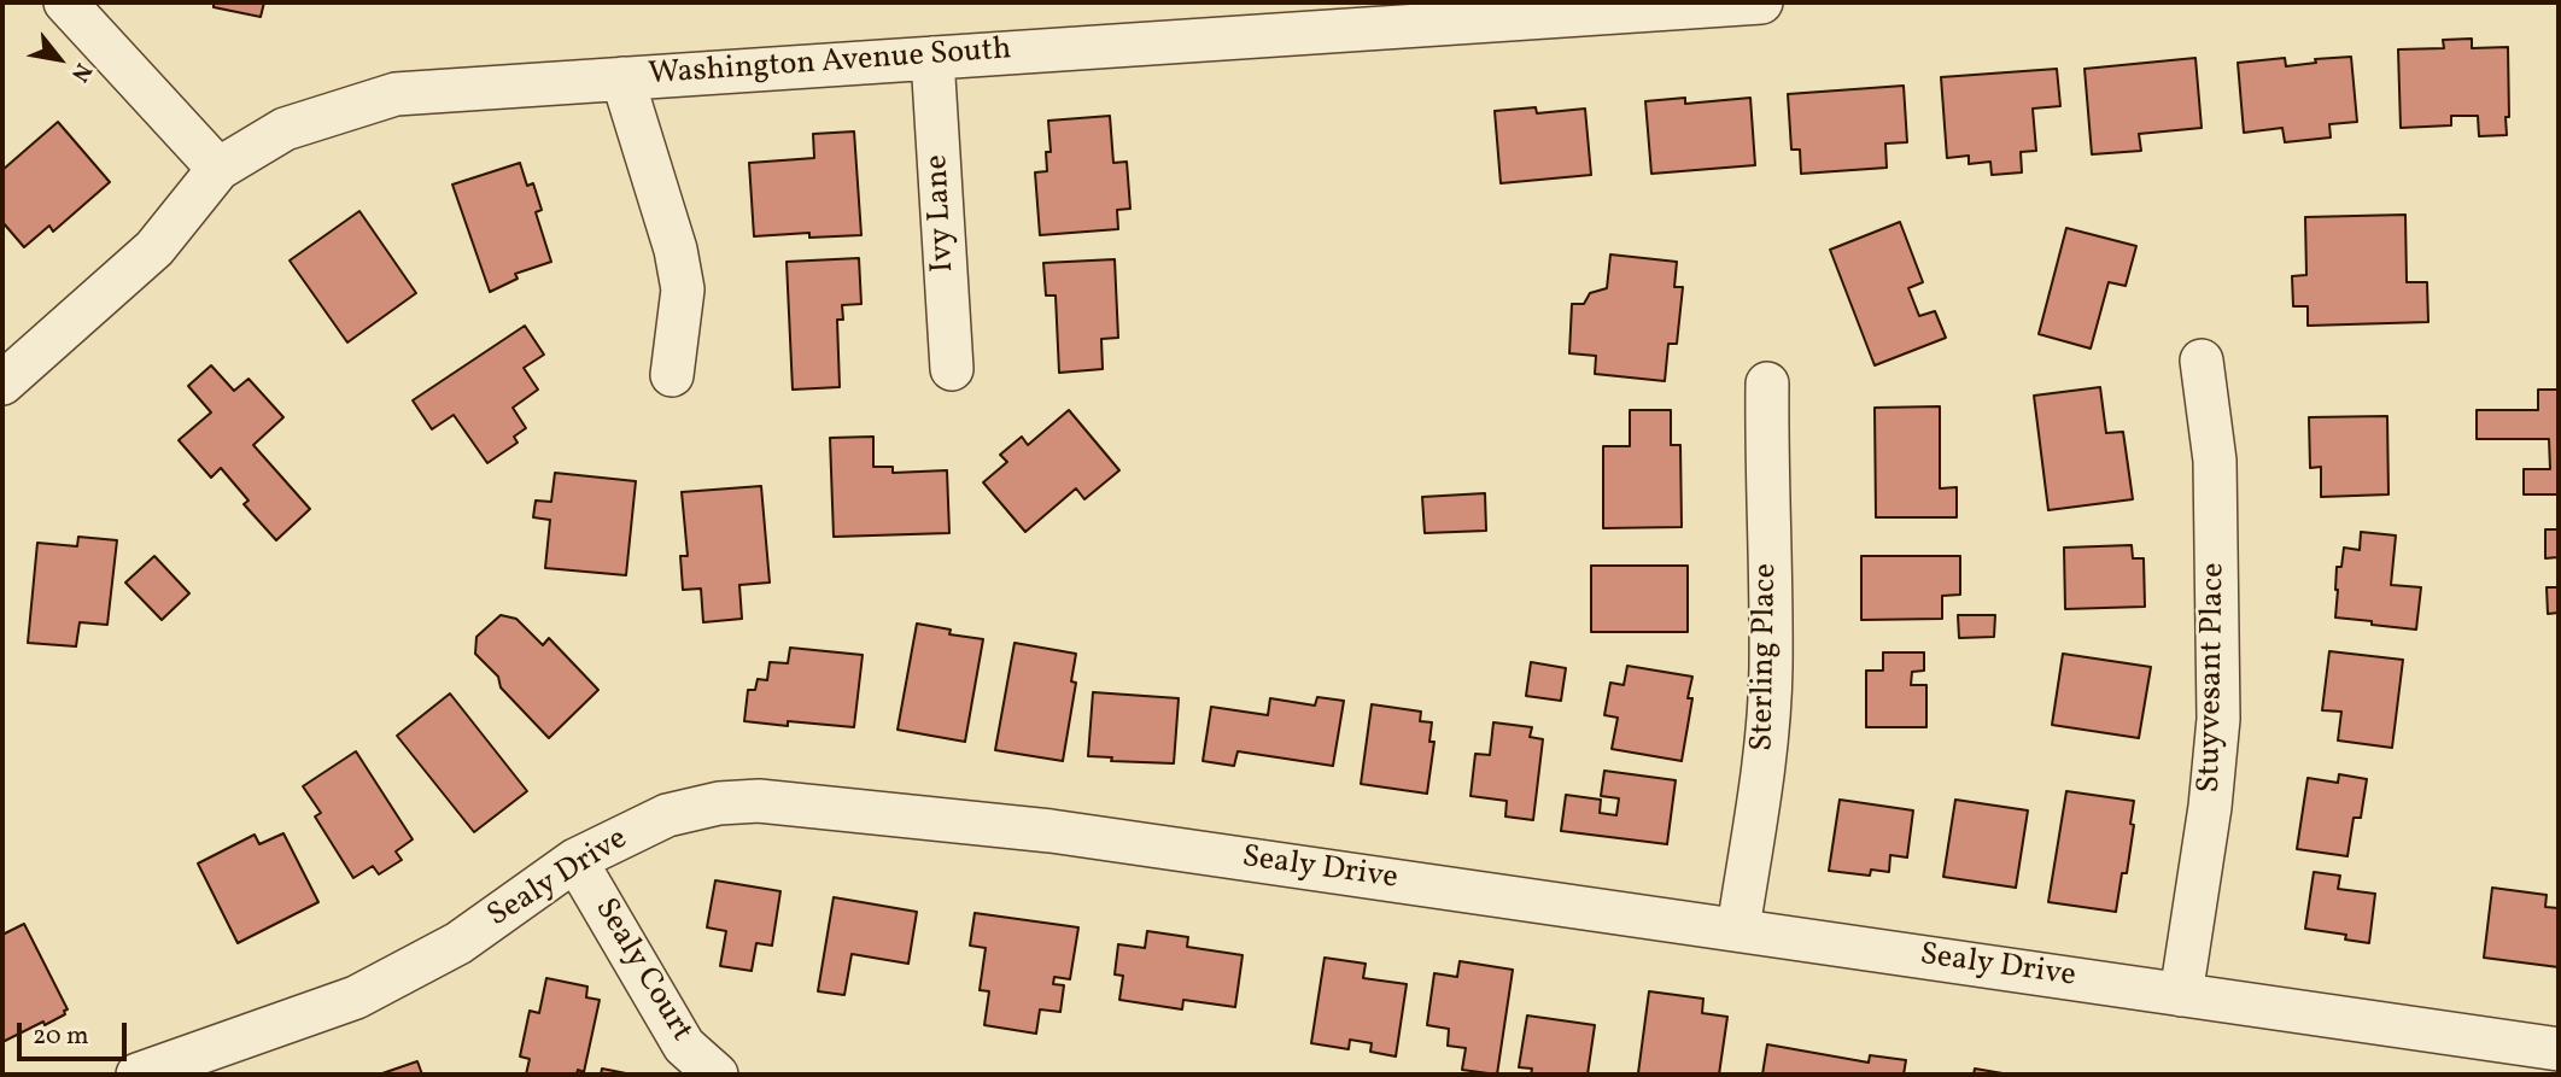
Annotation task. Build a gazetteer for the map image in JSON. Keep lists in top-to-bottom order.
{
  "streets": {
    "street": [
      "Washington Avenue South",
      "Ivy Lane",
      "Sterling Place",
      "Stuyvesant Place",
      "Sealy Drive",
      "Sealy Court"
    ]
  },
  "crossings": [
    ["Washington Avenue South", "Ivy Lane"],
    ["Sterling Place", "Sealy Drive"],
    ["Stuyvesant Place", "Sealy Drive"],
    ["Sealy Drive", "Sealy Court"]
  ],
  "scale_bar": "20 m",
  "north": "bottom right"
}
